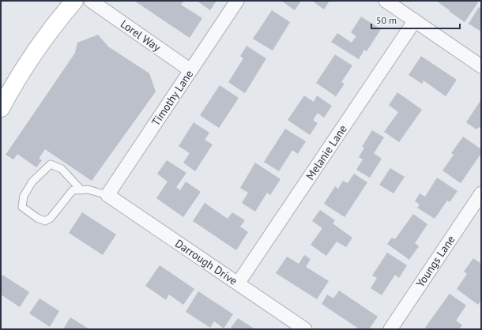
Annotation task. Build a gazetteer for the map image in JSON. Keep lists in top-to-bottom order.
{
  "streets": {
    "street": [
      "Lorel Way",
      "Timothy Lane",
      "Melanie Lane",
      "Youngs Lane",
      "Darrough Drive"
    ]
  },
  "crossings": [
    ["Lorel Way", "Timothy Lane"],
    ["Timothy Lane", "Darrough Drive"],
    ["Melanie Lane", "Darrough Drive"]
  ],
  "scale_bar": "50 m"
}
